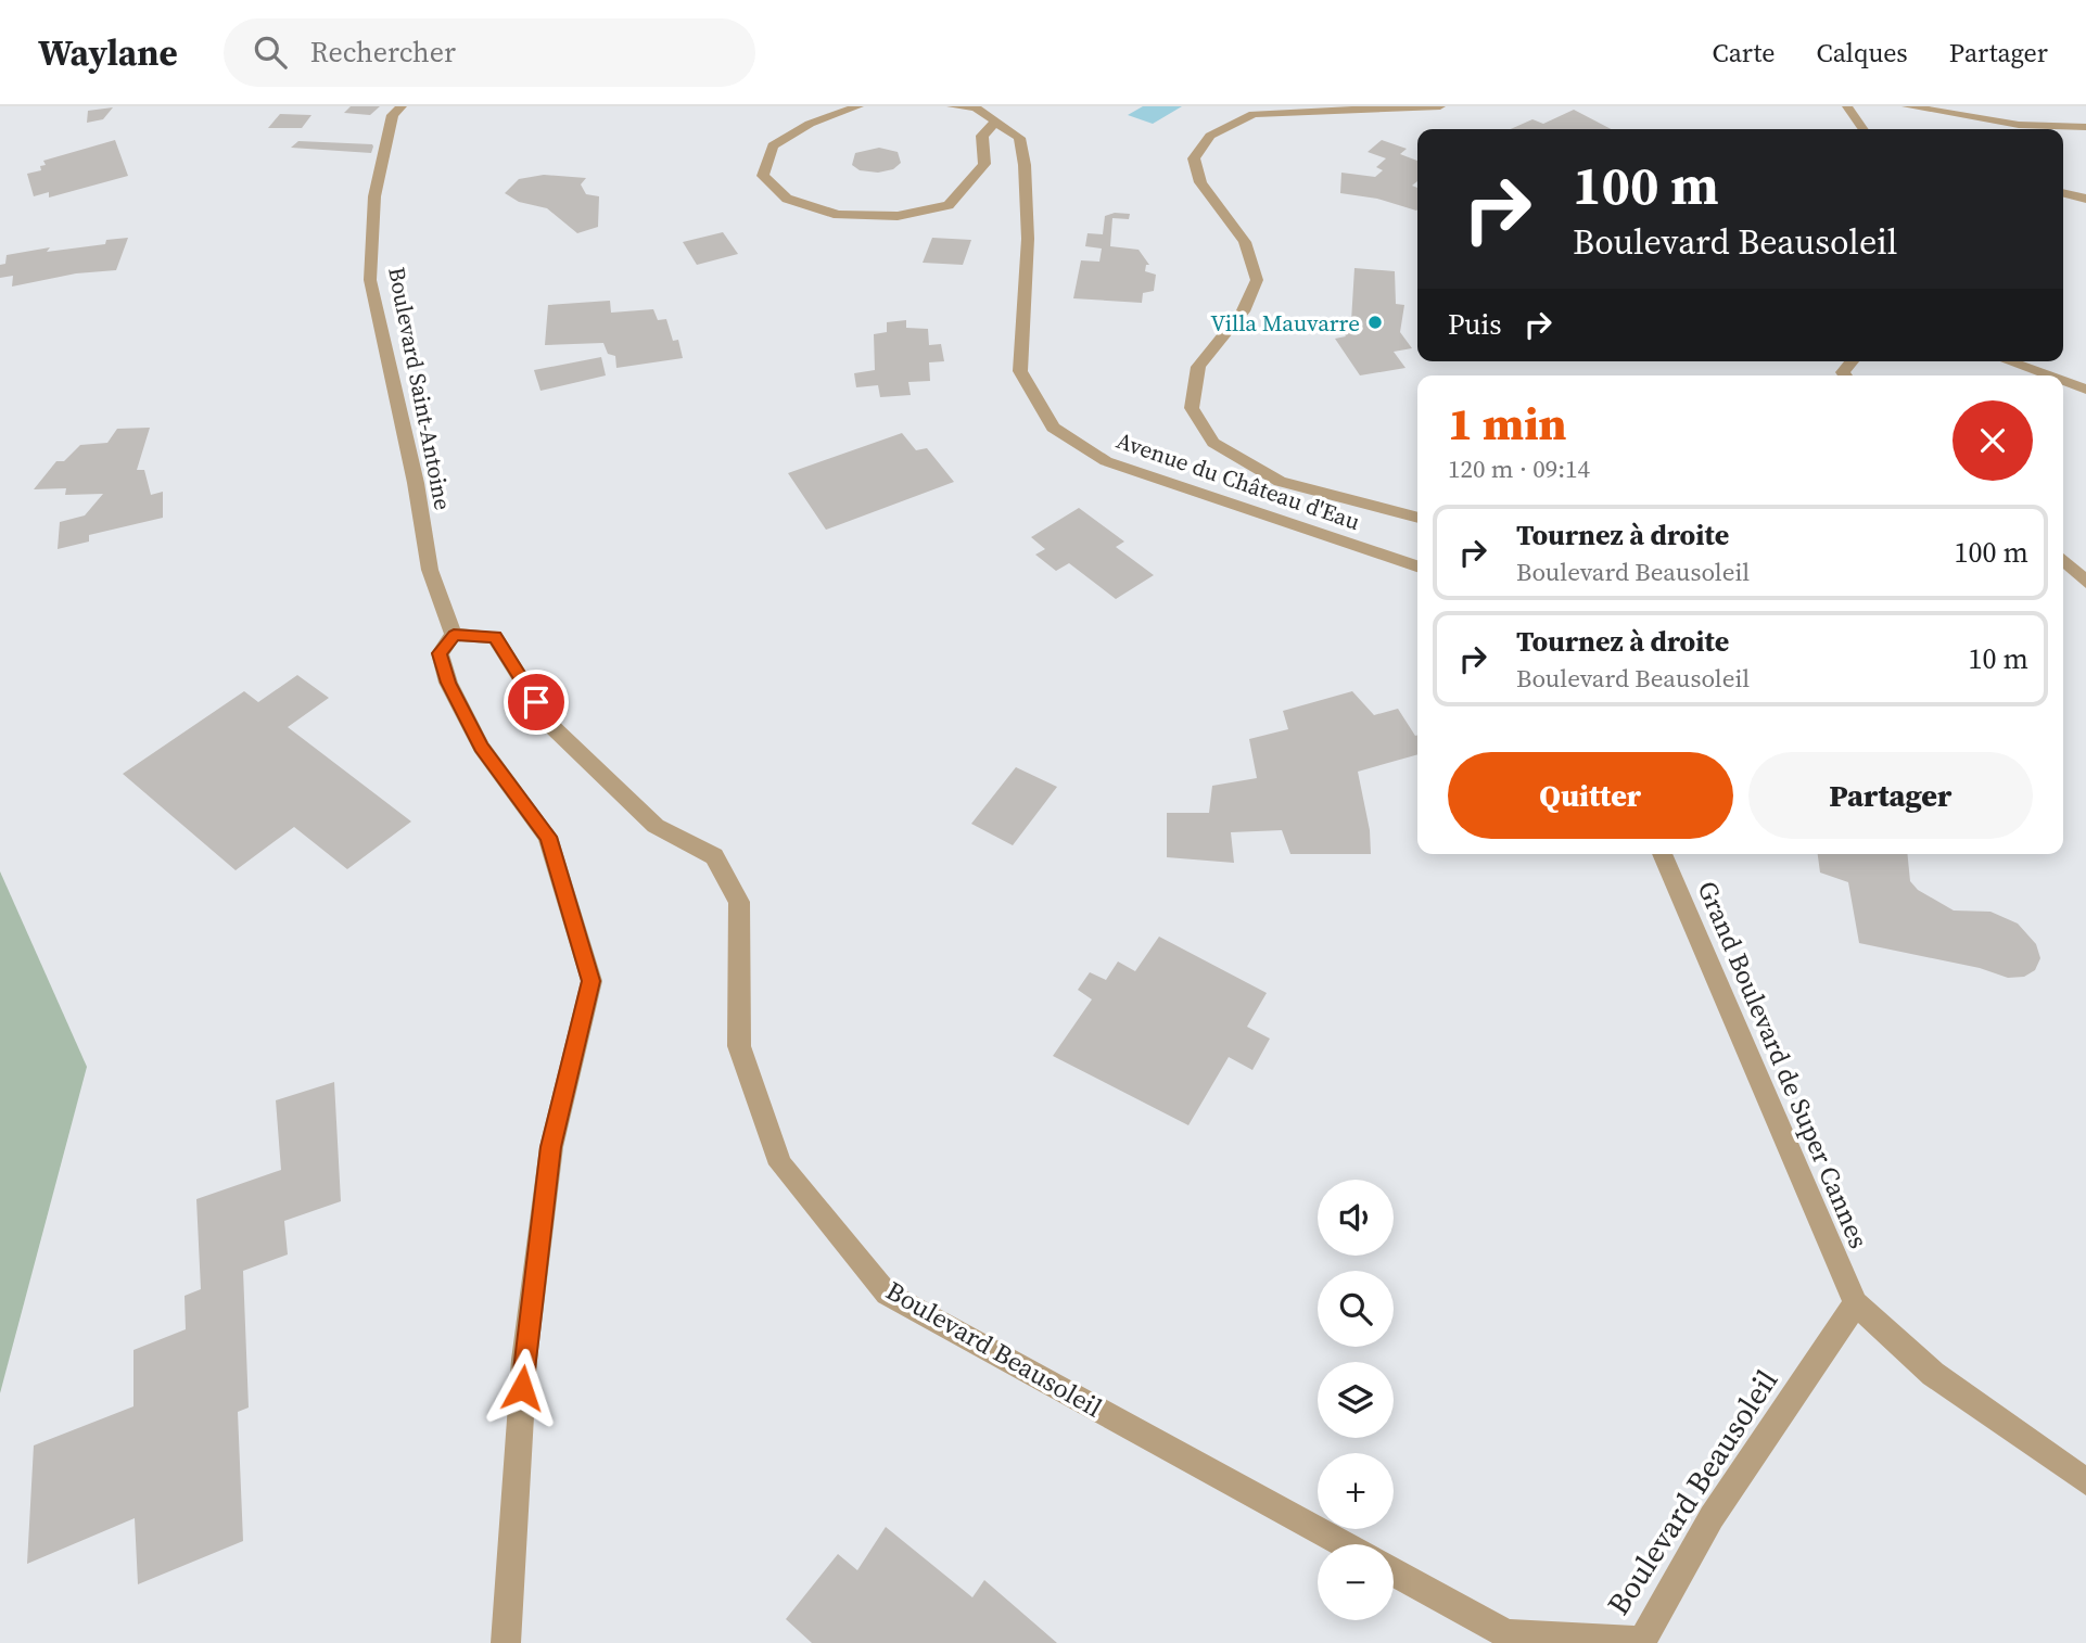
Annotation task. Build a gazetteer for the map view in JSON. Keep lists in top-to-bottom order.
{
  "streets": {
    "street": [
      "Boulevard Saint-Antoine",
      "Avenue du Château d'Eau",
      "Grand Boulevard de Super Cannes",
      "Boulevard Beausoleil"
    ]
  },
  "crossings": [
    ["Boulevard Saint-Antoine", "Boulevard Beausoleil"],
    ["Grand Boulevard de Super Cannes", "Boulevard Beausoleil"]
  ],
  "places": ["Villa Mauvarre"],
  "page": {
    "header": "Waylane",
    "search": "Rechercher",
    "nav": ["Carte", "Calques", "Partager"],
    "turn": ["100 m", "Boulevard Beausoleil"],
    "then": "Puis",
    "heading": ["1 min", "120 m · 09:14"],
    "list": [
      {
        "name": "Tournez à droite",
        "note": "Boulevard Beausoleil",
        "value": "100 m"
      },
      {
        "name": "Tournez à droite",
        "note": "Boulevard Beausoleil",
        "value": "10 m"
      }
    ],
    "buttons": ["Quitter", "Partager"],
    "map_buttons": ["+", "−"]
  }
}
